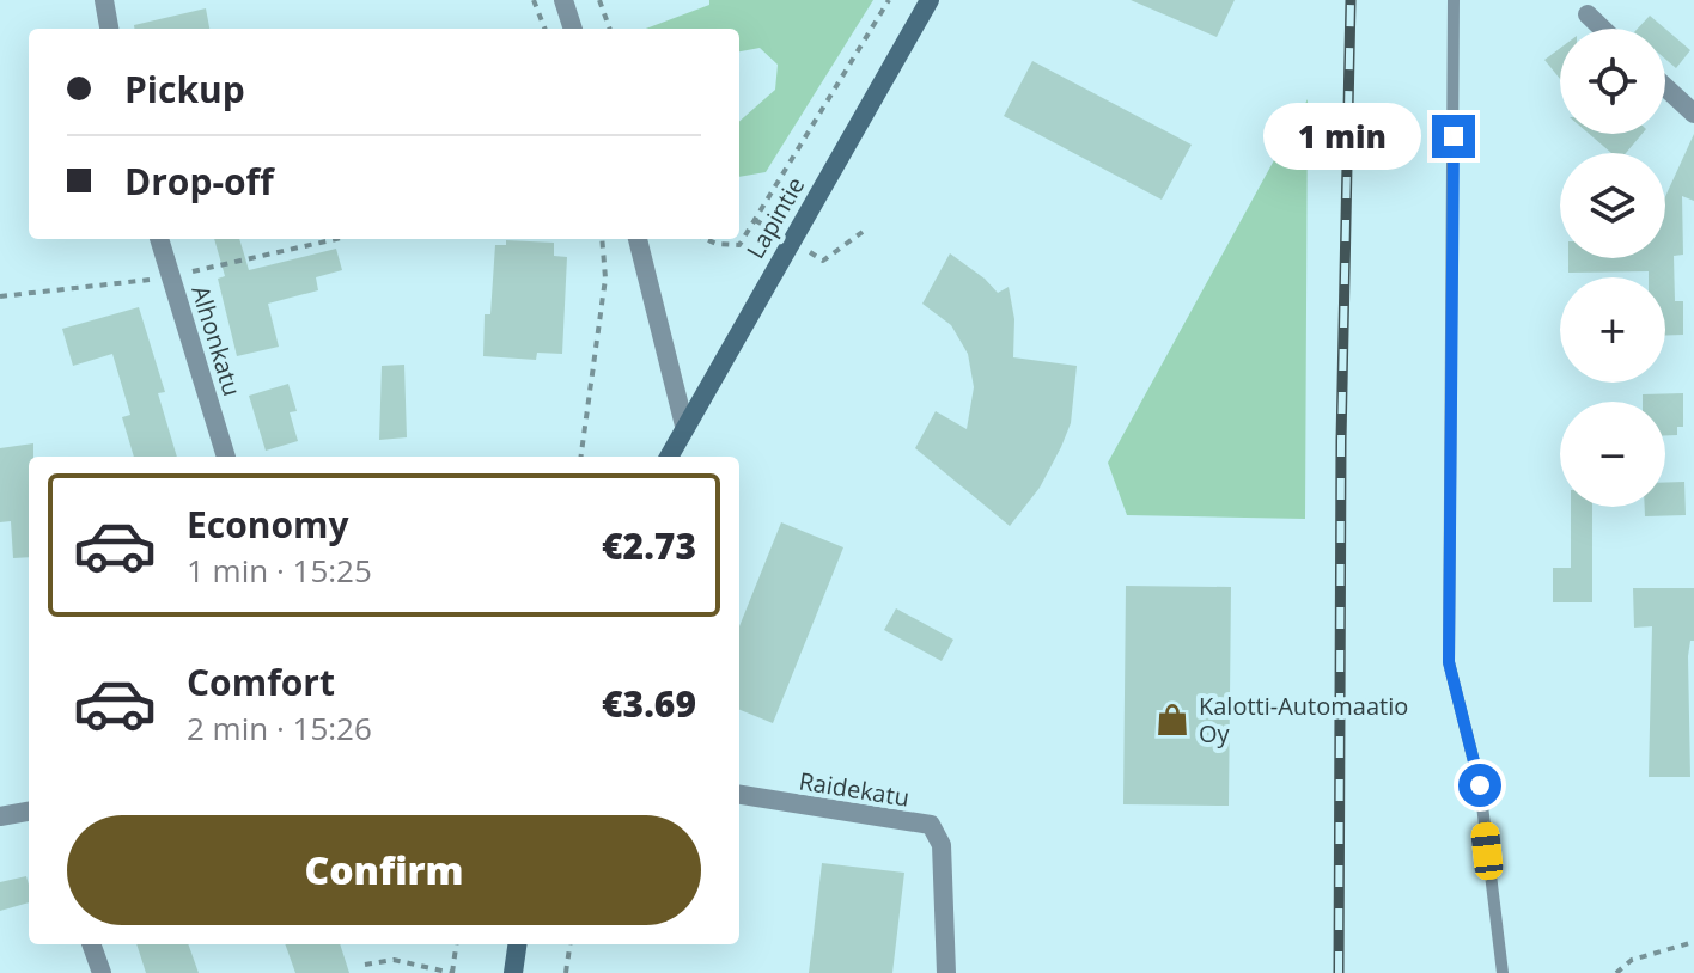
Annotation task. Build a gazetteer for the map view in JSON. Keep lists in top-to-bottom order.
{
  "streets": {
    "main road": ["Lapintie"],
    "street": ["Alhonkatu", "Raidekatu"]
  },
  "places": {
    "shop": ["Kalotti-Automaatio Oy"]
  },
  "page": {
    "map_buttons": ["+", "−"],
    "banner": ["Pickup", "Drop-off"],
    "bubble": "1 min",
    "list": [
      {
        "name": "Economy",
        "note": "1 min · 15:25",
        "value": "€2.73"
      },
      {
        "name": "Comfort",
        "note": "2 min · 15:26",
        "value": "€3.69"
      }
    ],
    "buttons": "Confirm"
  }
}
